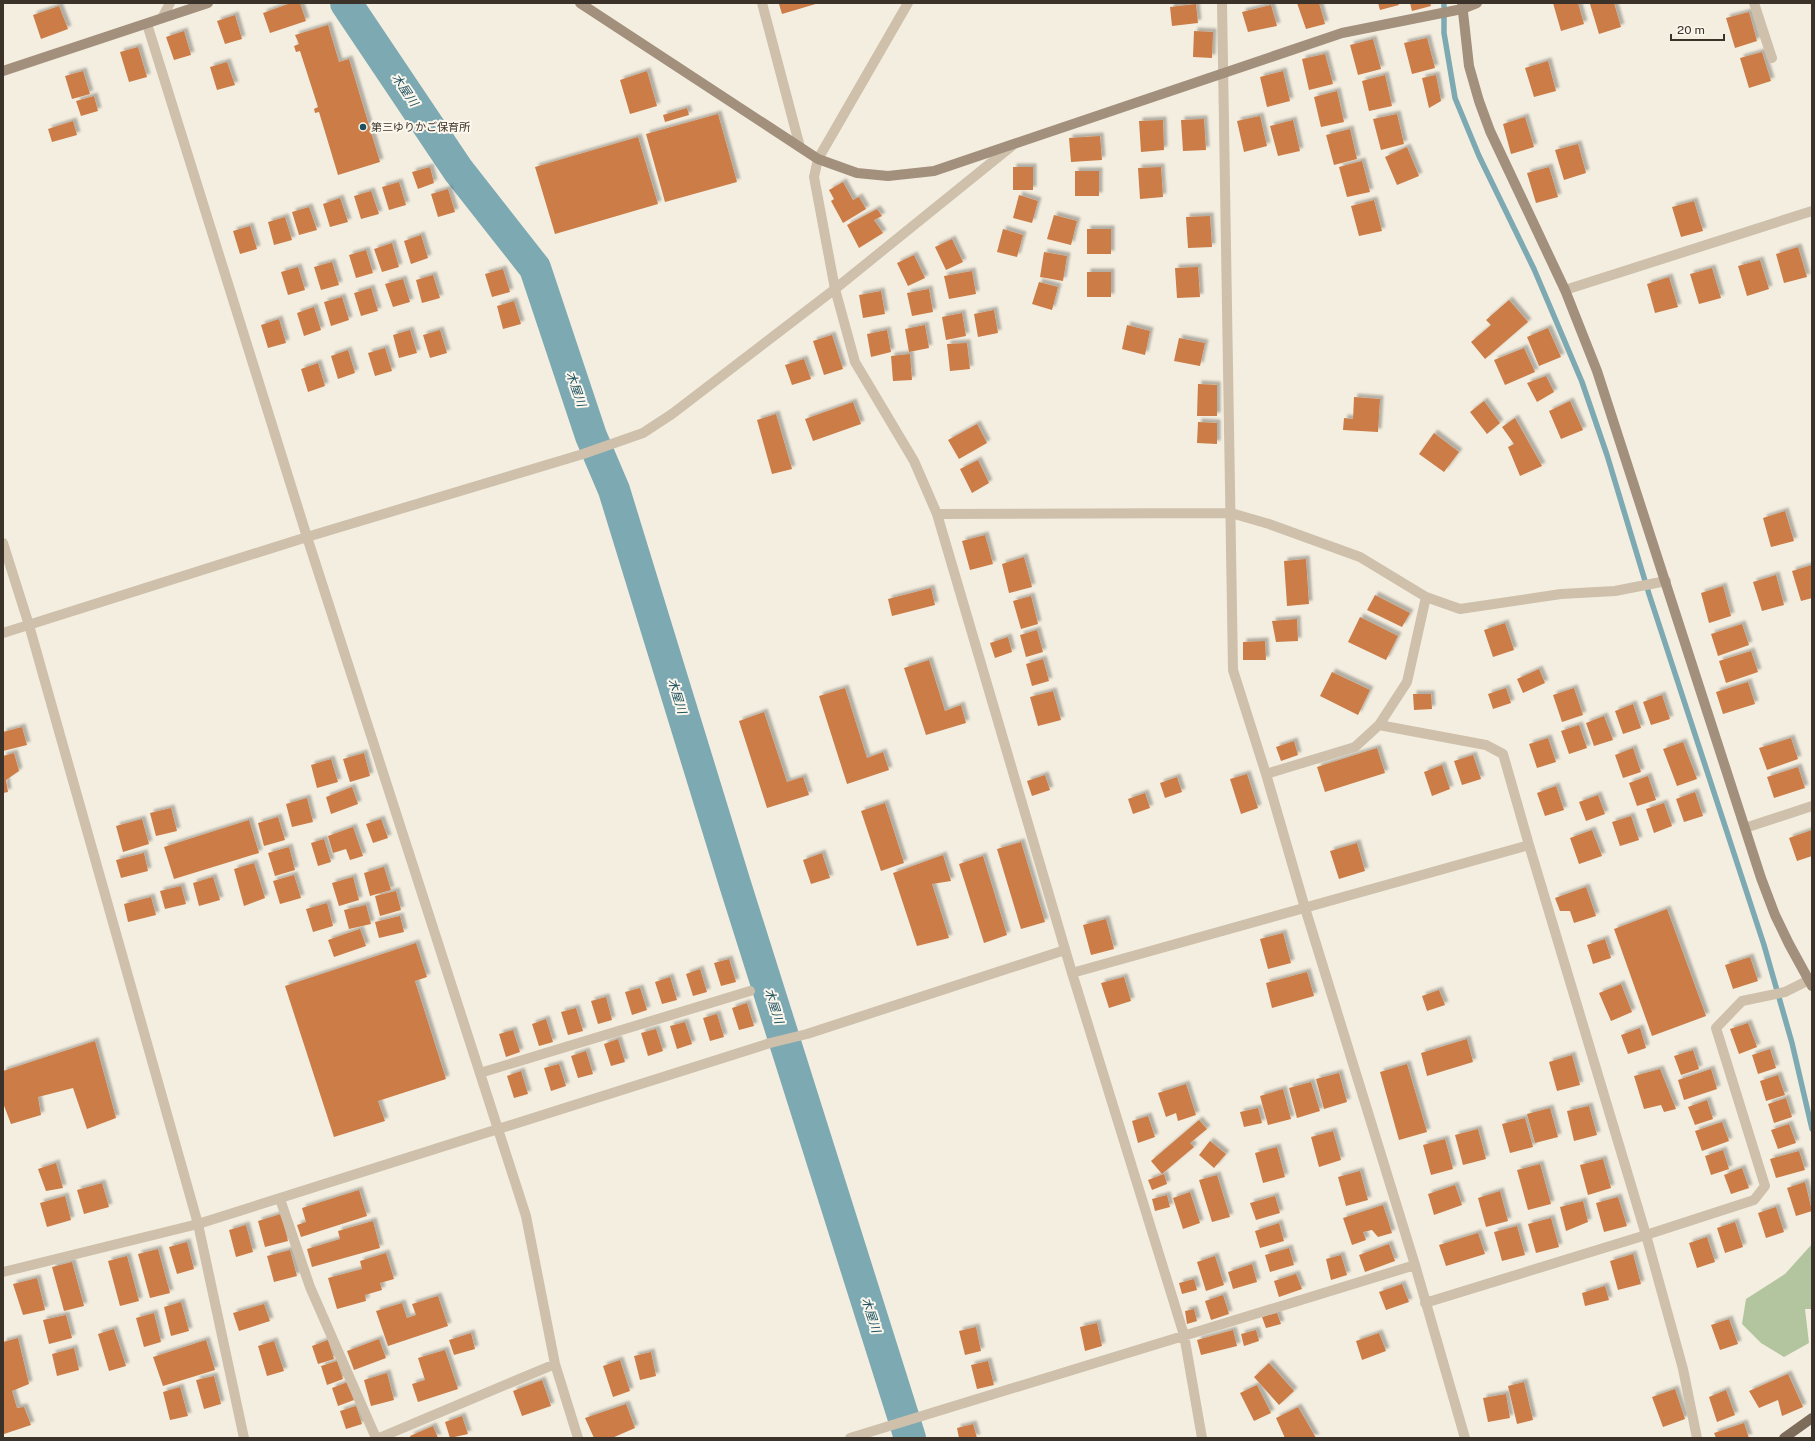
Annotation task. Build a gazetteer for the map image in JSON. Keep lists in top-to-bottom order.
{
  "water": ["木屋川"],
  "places": ["第三ゆりかご保育所"],
  "scale_bar": "20 m"
}
